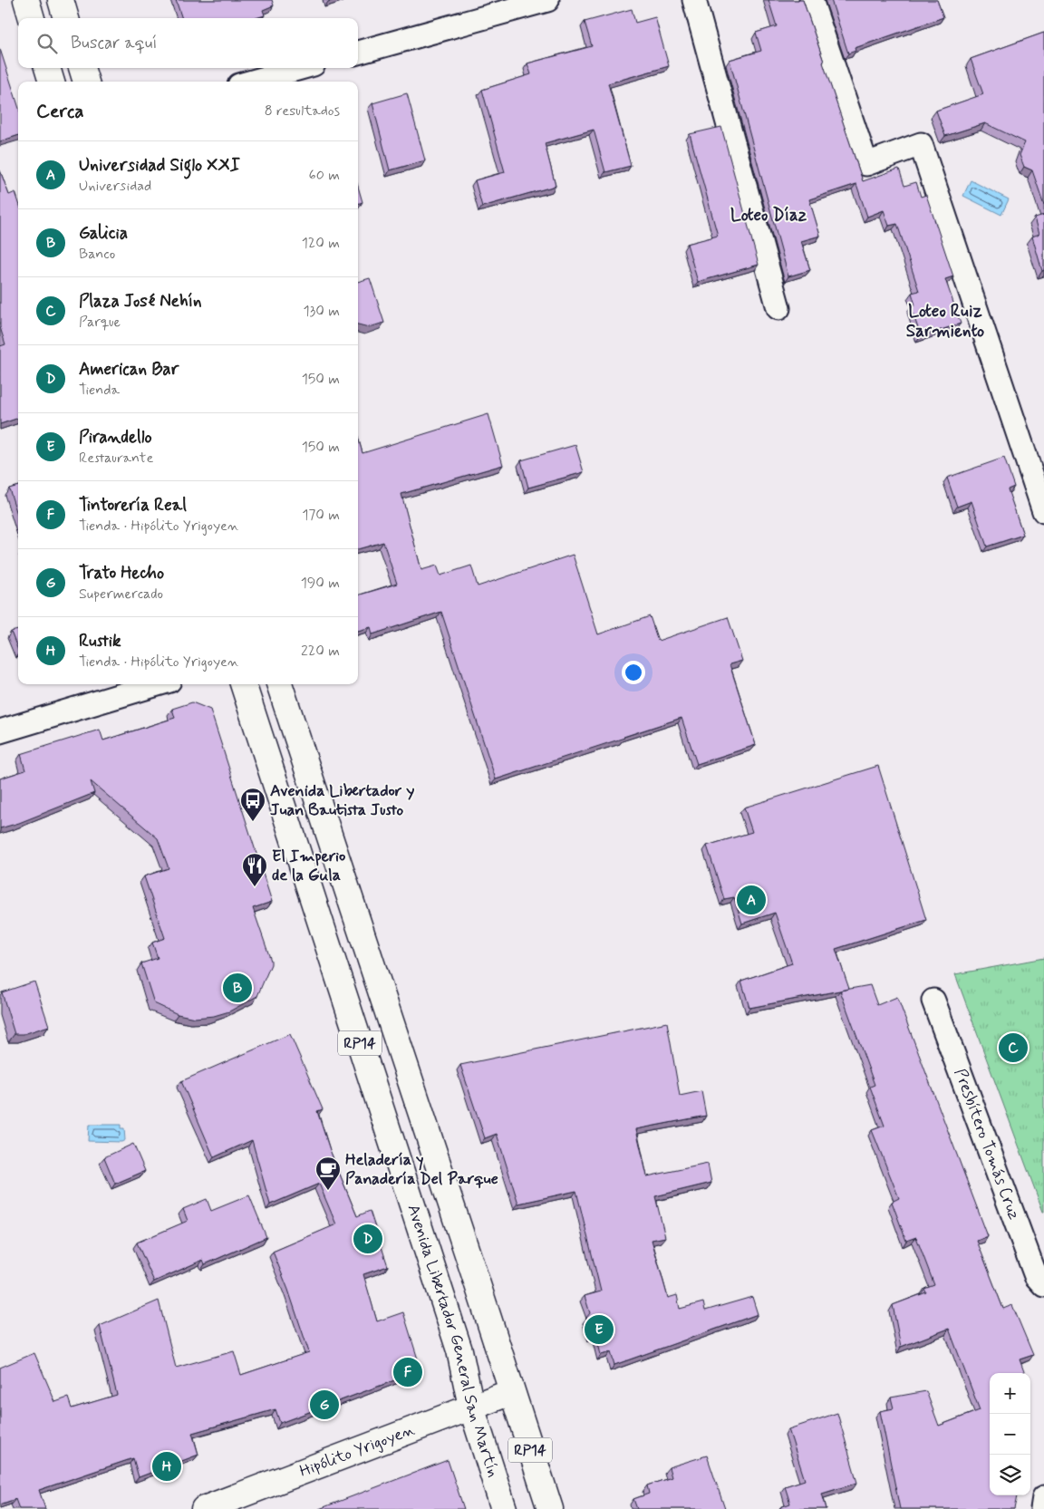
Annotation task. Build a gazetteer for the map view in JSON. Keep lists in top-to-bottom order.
{
  "streets": {
    "main road": ["RP14", "Avenida Libertador General San Martín", "Hipólito Yrigoyen"],
    "street": ["Presbítero Tomás Cruz"]
  },
  "crossings": [
    ["RP14", "Hipólito Yrigoyen"],
    ["Avenida Libertador General San Martín", "Hipólito Yrigoyen"]
  ],
  "districts": ["Loteo Díaz", "Loteo Ruiz Sarmiento"],
  "places": {
    "bus stop": ["Avenida Libertador y Juan Bautista Justo"],
    "restaurant": ["El Imperio de la Gula"],
    "cafe": ["Heladería y Panadería Del Parque"]
  },
  "page": {
    "search": "Buscar aquí",
    "heading": ["Cerca", "8 resultados"],
    "list": [
      {
        "mark": "A",
        "name": "Universidad Siglo XXI",
        "note": "Universidad",
        "value": "60 m"
      },
      {
        "mark": "B",
        "name": "Galicia",
        "note": "Banco",
        "value": "120 m"
      },
      {
        "mark": "C",
        "name": "Plaza José Nehín",
        "note": "Parque",
        "value": "130 m"
      },
      {
        "mark": "D",
        "name": "American Bar",
        "note": "Tienda",
        "value": "150 m"
      },
      {
        "mark": "E",
        "name": "Pirandello",
        "note": "Restaurante",
        "value": "150 m"
      },
      {
        "mark": "F",
        "name": "Tintorería Real",
        "note": "Tienda · Hipólito Yrigoyen",
        "value": "170 m"
      },
      {
        "mark": "G",
        "name": "Trato Hecho",
        "note": "Supermercado",
        "value": "190 m"
      },
      {
        "mark": "H",
        "name": "Rustik",
        "note": "Tienda · Hipólito Yrigoyen",
        "value": "220 m"
      }
    ],
    "pins": [
      "A",
      "B",
      "C",
      "D",
      "E",
      "F",
      "G",
      "H"
    ],
    "map_buttons": ["+", "−"]
  }
}
